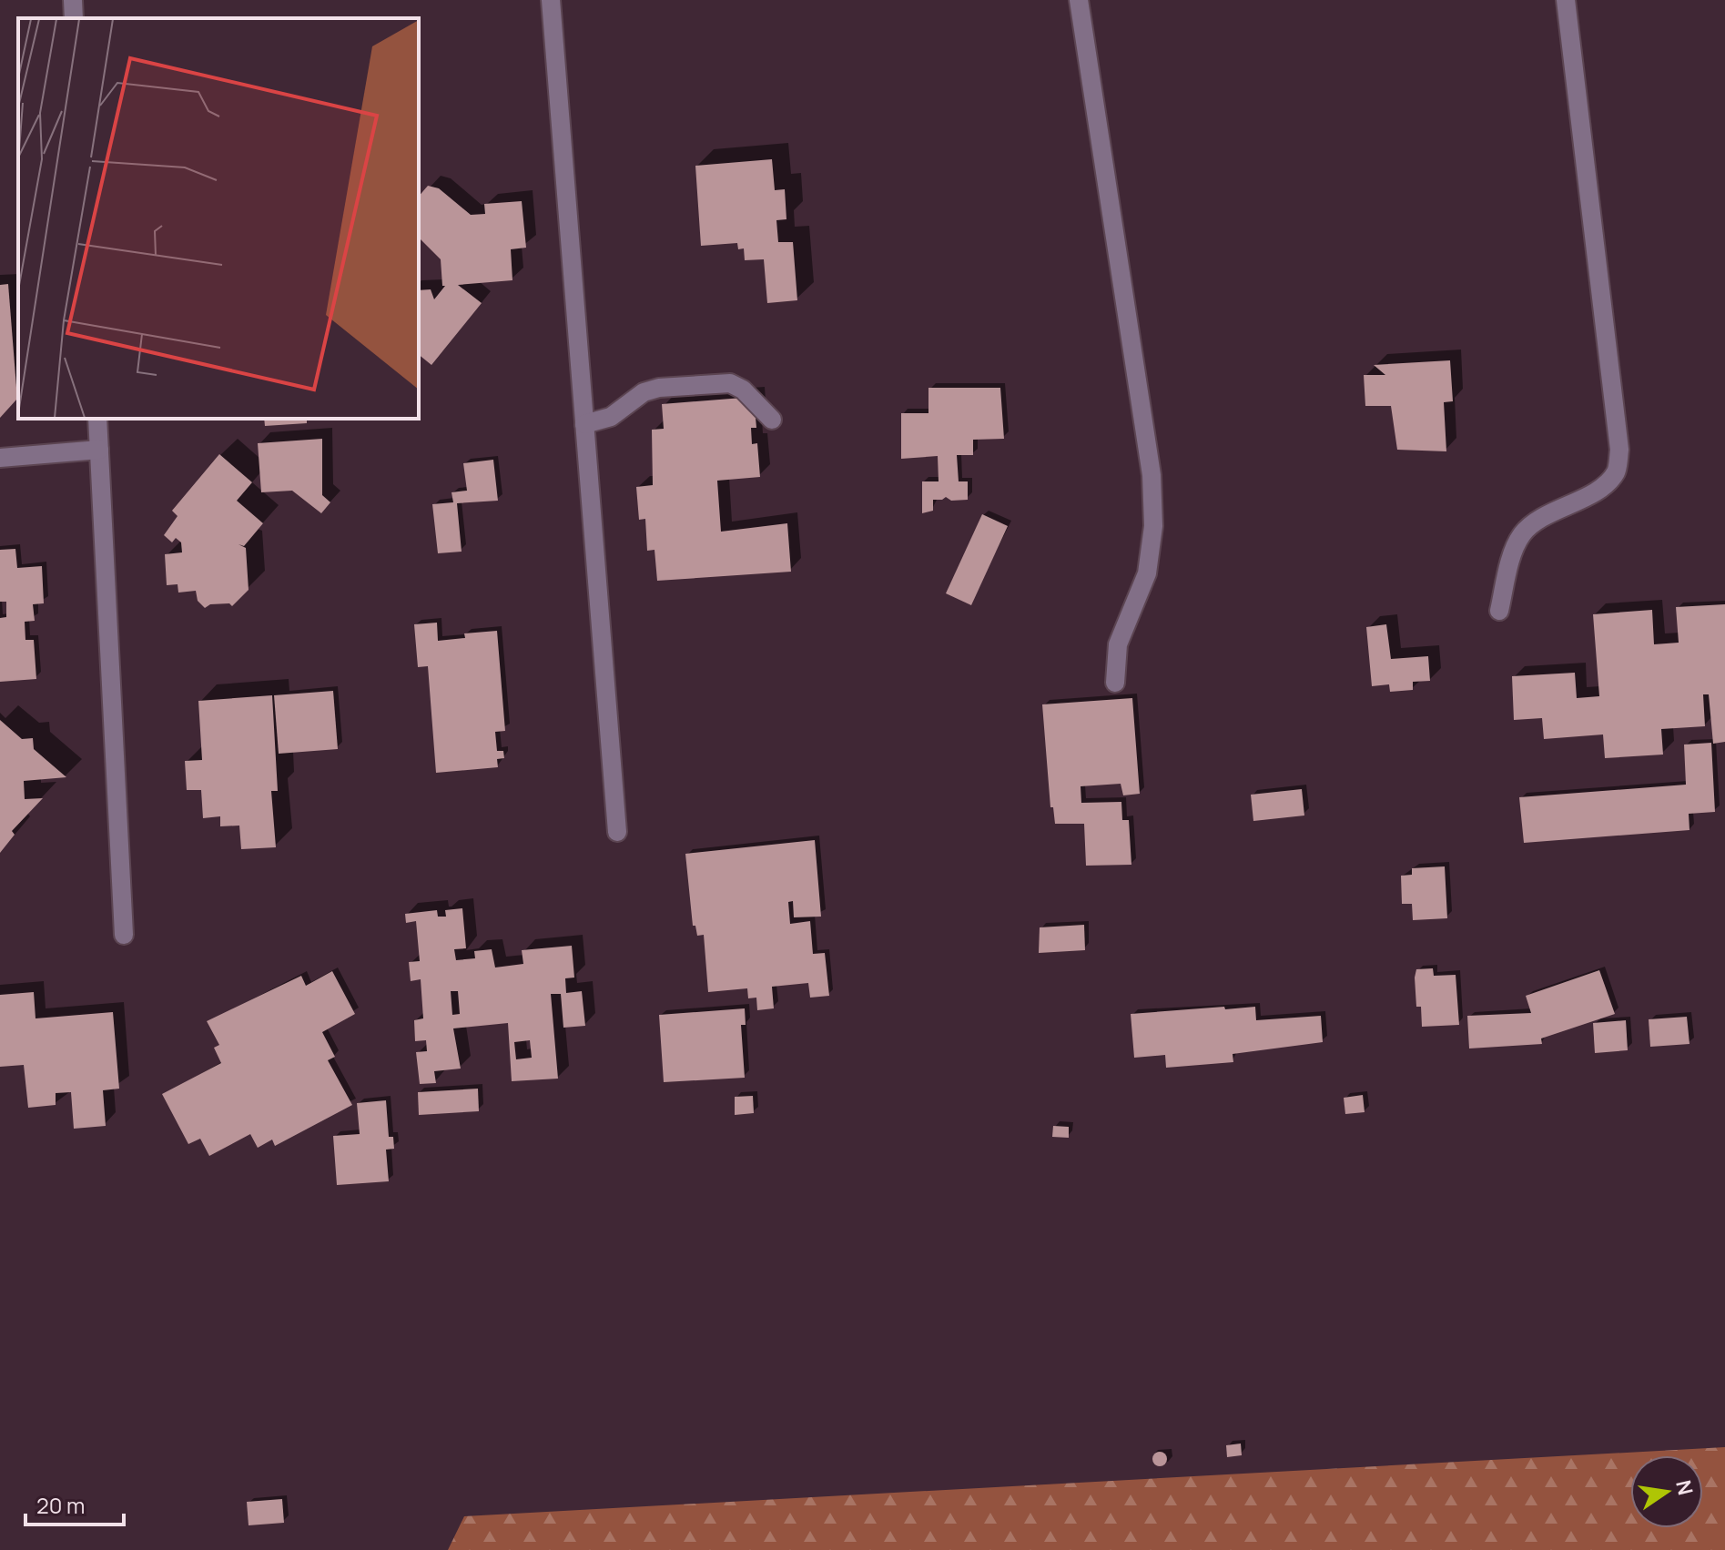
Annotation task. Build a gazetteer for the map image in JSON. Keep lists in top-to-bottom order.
{
  "scale_bar": "20 m",
  "north": "right"
}
